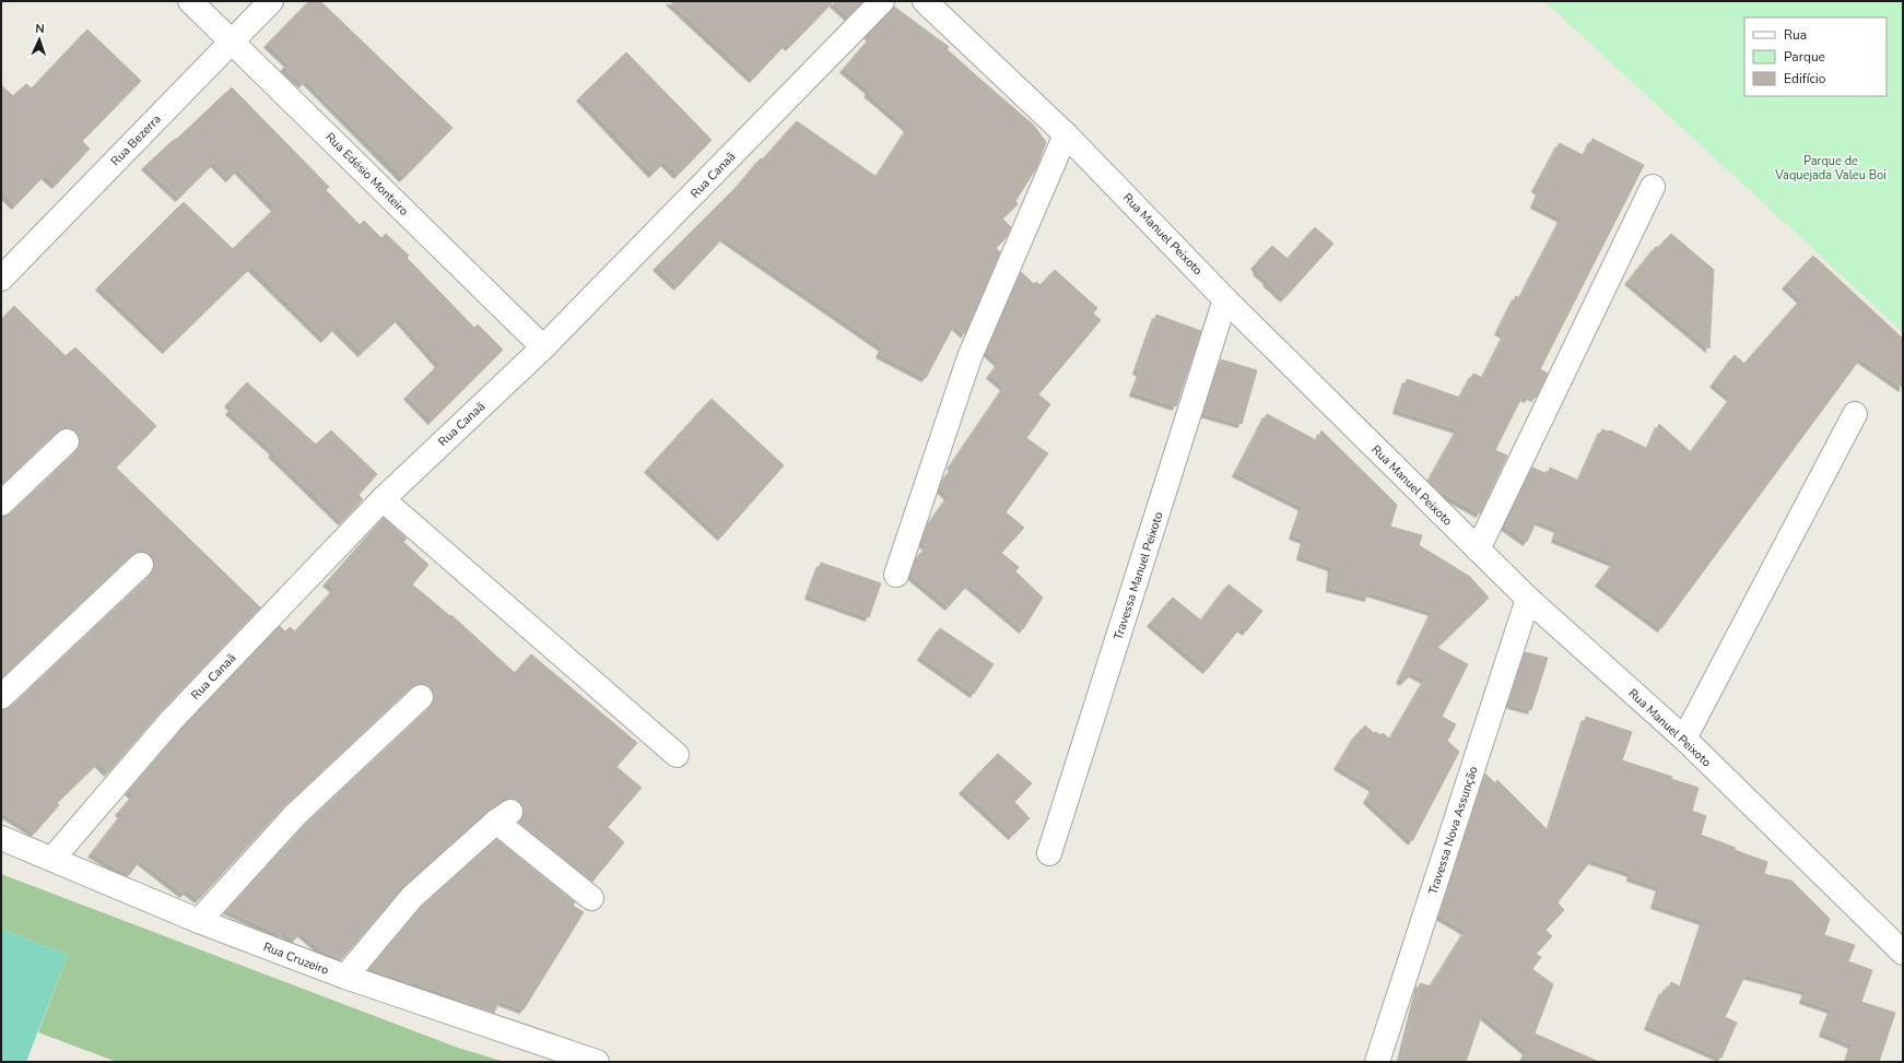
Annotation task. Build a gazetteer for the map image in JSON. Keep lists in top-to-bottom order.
{
  "streets": {
    "street": [
      "Rua Bezerra",
      "Rua Edésio Monteiro",
      "Rua Canaã",
      "Rua Manuel Peixoto",
      "Travessa Manuel Peixoto",
      "Travessa Nova Assunção",
      "Rua Cruzeiro"
    ]
  },
  "crossings": [
    ["Rua Bezerra", "Rua Edésio Monteiro"],
    ["Rua Edésio Monteiro", "Rua Canaã"],
    ["Rua Canaã", "Rua Cruzeiro"],
    ["Rua Manuel Peixoto", "Travessa Manuel Peixoto"],
    ["Rua Manuel Peixoto", "Travessa Nova Assunção"]
  ],
  "parks": ["Parque de Vaquejada Valeu Boi"],
  "legend": ["Rua", "Parque", "Edifício"],
  "north": "top"
}
